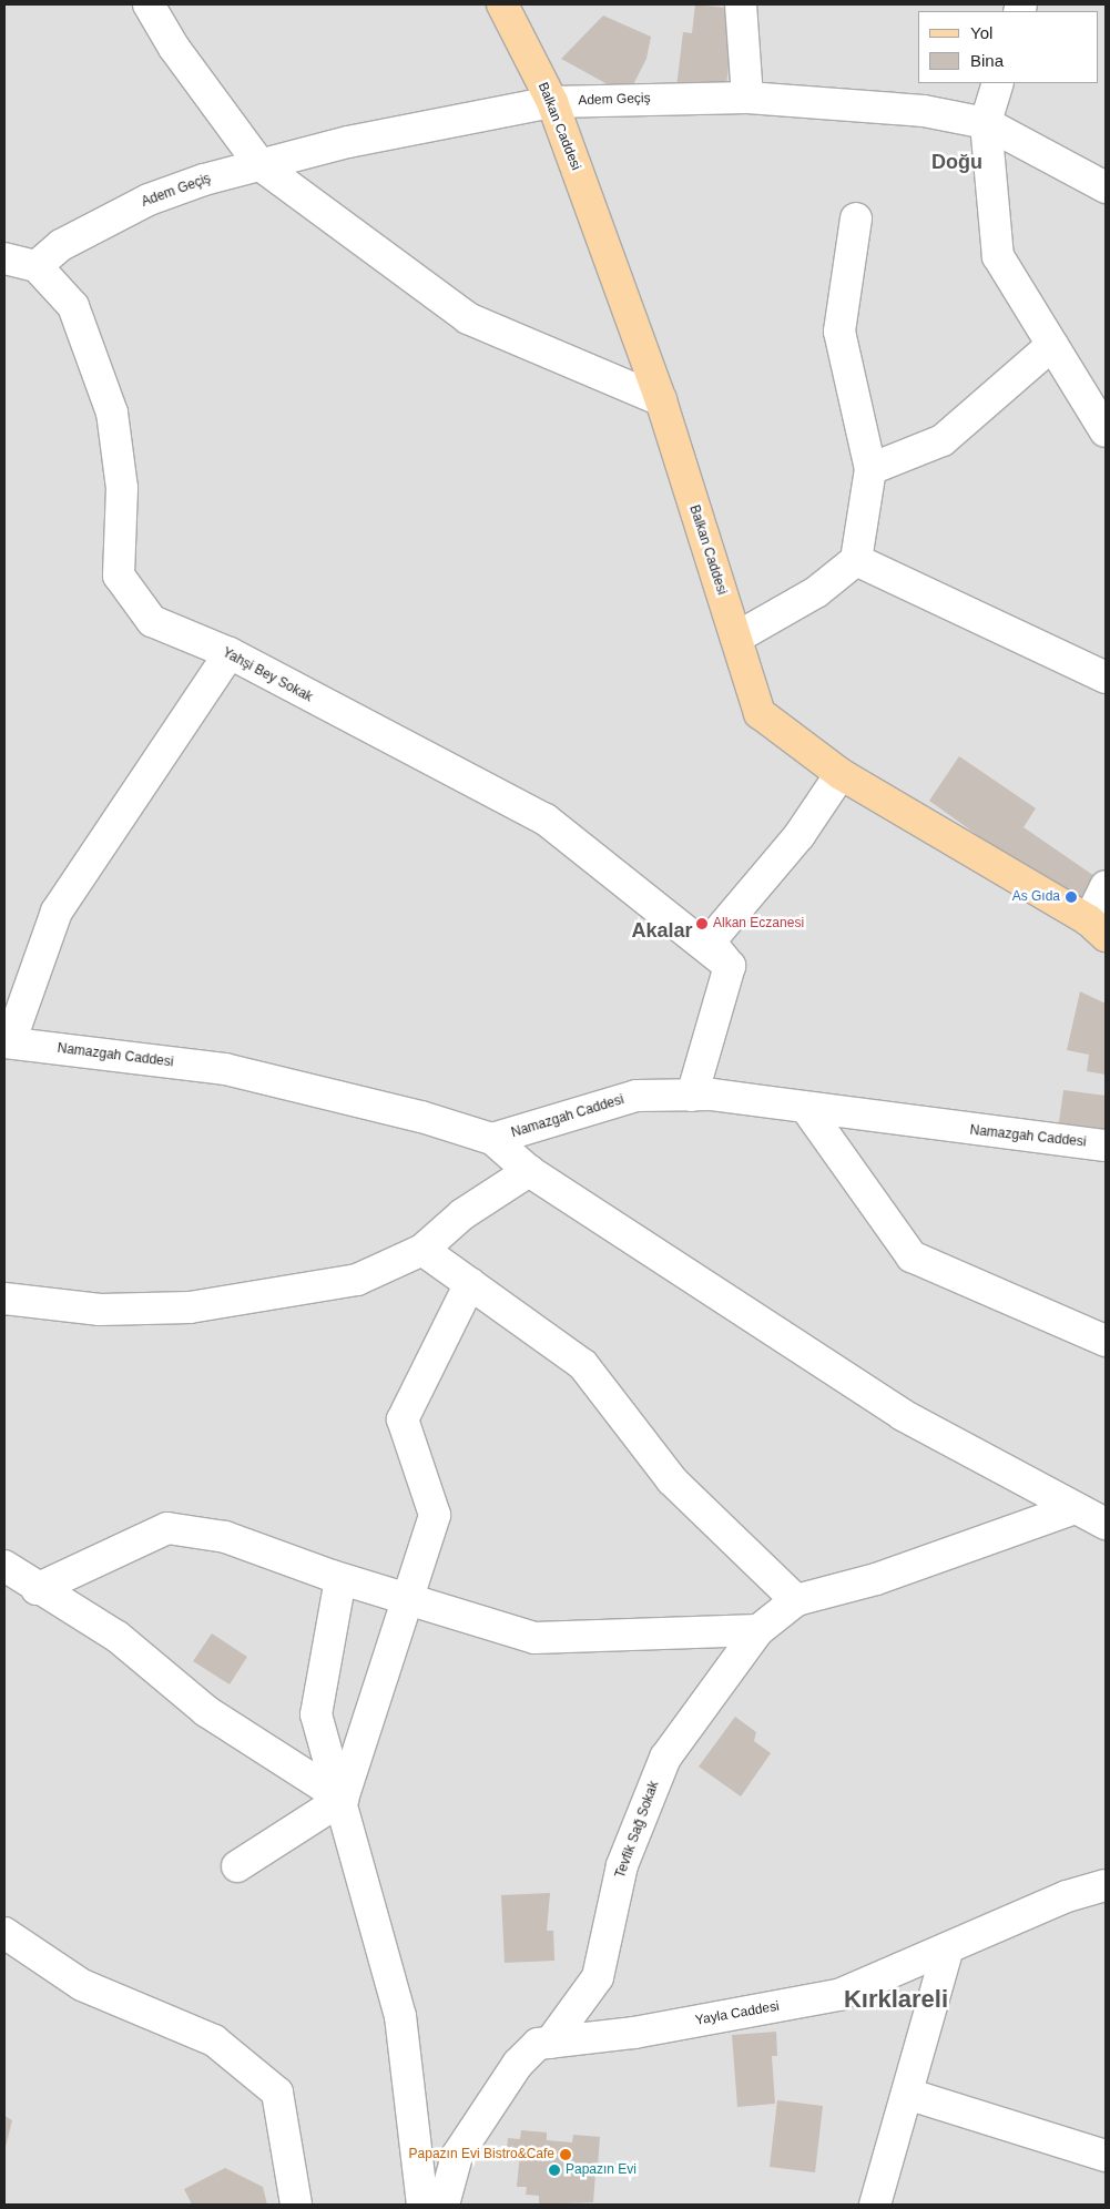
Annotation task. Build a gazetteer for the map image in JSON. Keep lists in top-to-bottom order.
{
  "streets": {
    "main road": ["Balkan Caddesi"],
    "street": [
      "Adem Geçiş",
      "Yahşi Bey Sokak",
      "Namazgah Caddesi",
      "Tevfik Sağ Sokak",
      "Yayla Caddesi"
    ]
  },
  "crossings": [
    ["Adem Geçiş", "Balkan Caddesi"],
    ["Adem Geçiş", "Yahşi Bey Sokak"],
    ["Tevfik Sağ Sokak", "Yayla Caddesi"]
  ],
  "districts": ["Doğu", "Akalar", "Kırklareli"],
  "places": [
    "As Gıda",
    "Alkan Eczanesi",
    "Papazın Evi Bistro&Cafe",
    "Papazın Evi"
  ],
  "legend": ["Yol", "Bina"]
}
